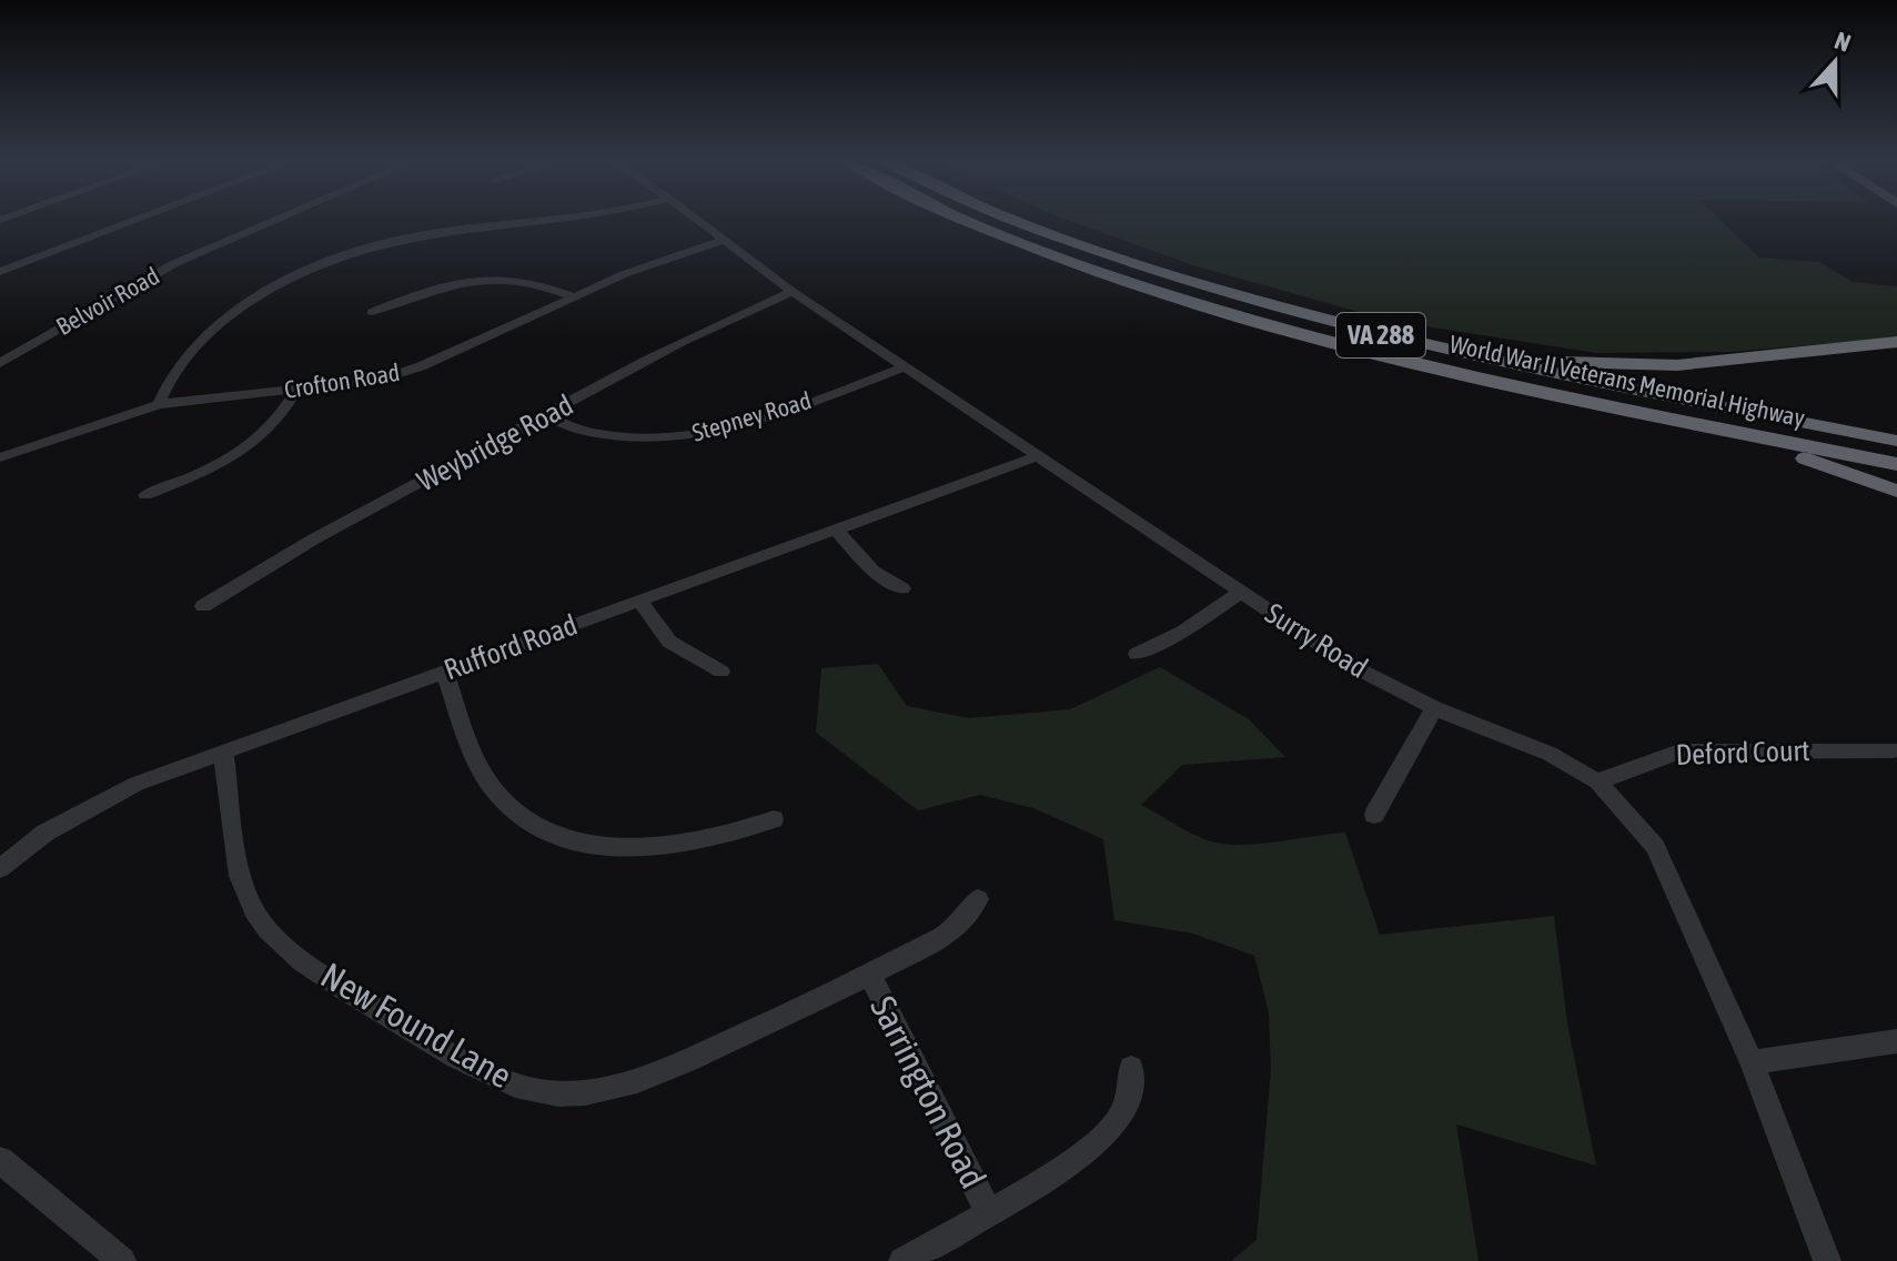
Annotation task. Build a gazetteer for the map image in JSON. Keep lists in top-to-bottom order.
{
  "streets": {
    "highway": ["VA 288", "World War II Veterans Memorial Highway"],
    "street": [
      "Belvoir Road",
      "Crofton Road",
      "Stepney Road",
      "Weybridge Road",
      "Surry Road",
      "Rufford Road",
      "Deford Court",
      "New Found Lane",
      "Sarrington Road"
    ]
  },
  "crossings": [
    ["Crofton Road", "Surry Road"],
    ["Stepney Road", "Weybridge Road"],
    ["Stepney Road", "Surry Road"],
    ["Weybridge Road", "Surry Road"],
    ["Surry Road", "Rufford Road"],
    ["Surry Road", "Deford Court"],
    ["Rufford Road", "New Found Lane"],
    ["New Found Lane", "Sarrington Road"]
  ],
  "north": "top"
}
